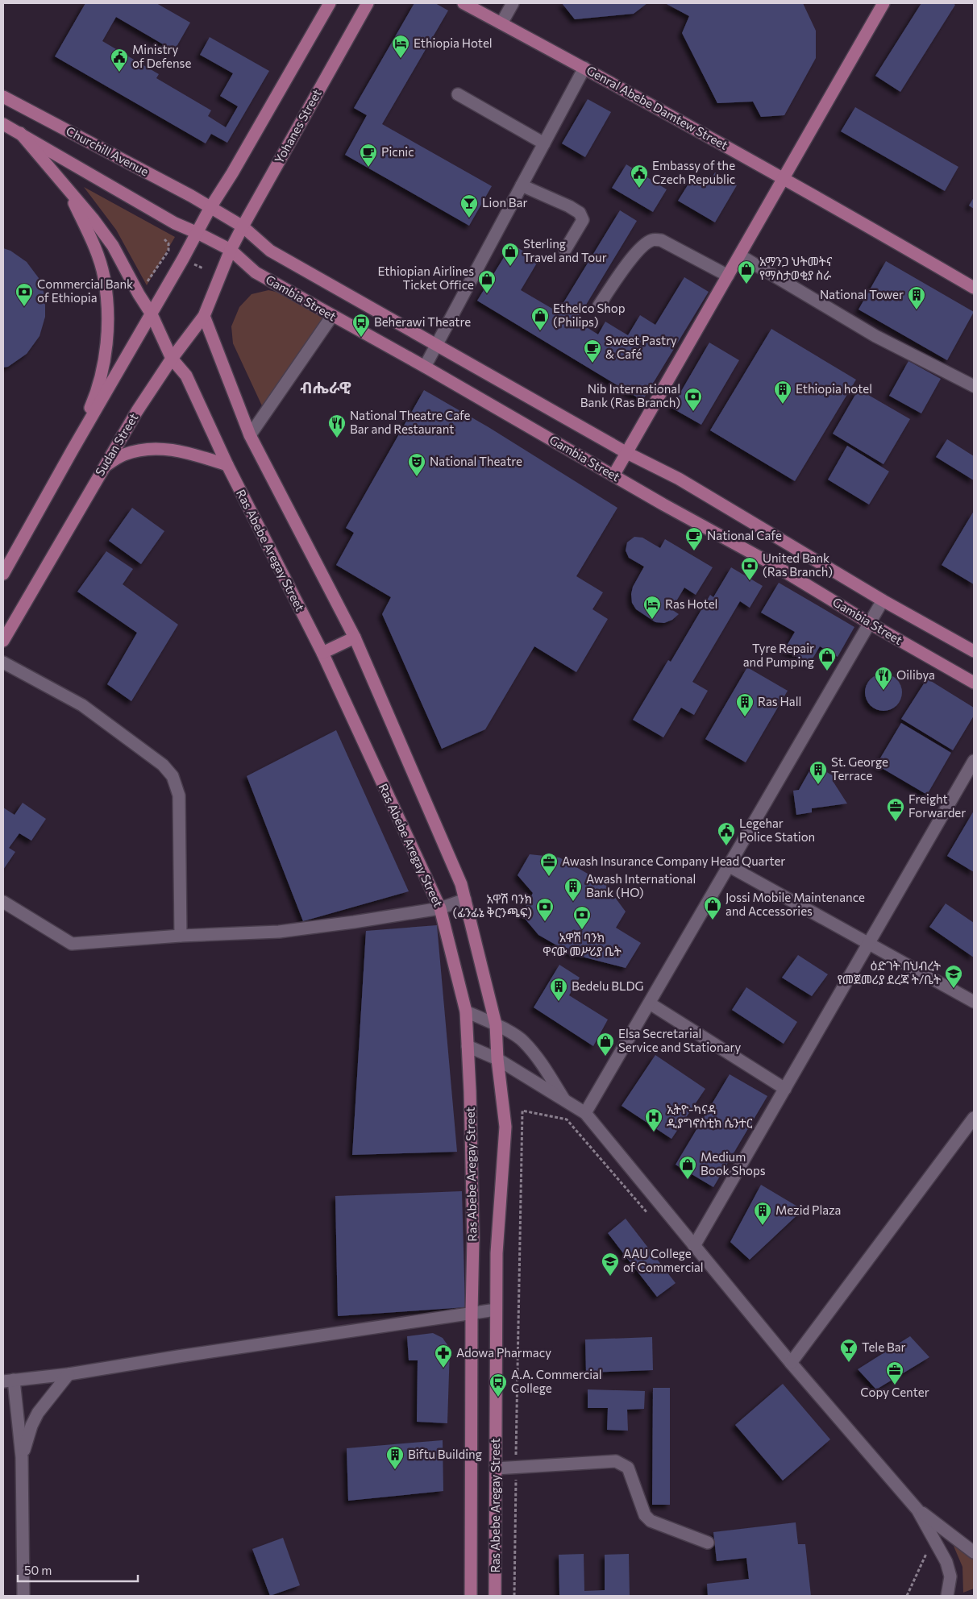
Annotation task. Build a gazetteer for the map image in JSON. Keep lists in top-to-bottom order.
{
  "streets": {
    "main road": [
      "Genral Abebe Damtew Street",
      "Yohanes Street",
      "Churchill Avenue",
      "Gambia Street",
      "Sudan Street",
      "Ras Abebe Aregay Street"
    ]
  },
  "crossings": [
    ["Yohanes Street", "Gambia Street"],
    ["Yohanes Street", "Sudan Street"],
    ["Gambia Street", "Sudan Street"],
    ["Sudan Street", "Ras Abebe Aregay Street"]
  ],
  "districts": ["ብሔራዊ"],
  "places": {
    "hotel": ["Ethiopia Hotel", "Ras Hotel"],
    "public building": ["Ministry of Defense", "Embassy of the Czech Republic", "Legehar Police Station"],
    "cafe": ["Picnic", "Sweet Pastry & Café", "National Cafe"],
    "bar": ["Lion Bar", "Tele Bar"],
    "shop": [
      "Sterling Travel and Tour",
      "አማንጋ ህትመትና የማስታወቂያ ስራ",
      "Ethiopian Airlines Ticket Office",
      "Ethelco Shop (Philips)",
      "Tyre Repair and Pumping",
      "Jossi Mobile Maintenance and Accessories",
      "Elsa Secretarial Service and Stationary",
      "Medium Book Shops"
    ],
    "bank": [
      "Commercial Bank of Ethiopia",
      "Nib International Bank (Ras Branch)",
      "United Bank (Ras Branch)",
      "አዋሽ ባንክ (ፊንፊኔ ቅርንጫፍ)",
      "አዋሽ ባንክ ዋናው መሥሪያ ቤት"
    ],
    "building": [
      "National Tower",
      "Ethiopia hotel",
      "Ras Hall",
      "St. George Terrace",
      "Awash International Bank (HO)",
      "Bedelu BLDG",
      "Mezid Plaza",
      "Biftu Building"
    ],
    "bus stop": ["Beherawi Theatre", "A.A. Commercial College"],
    "restaurant": ["National Theatre Cafe Bar and Restaurant", "Oilibya"],
    "theatre": ["National Theatre"],
    "office": ["Freight Forwarder", "Awash Insurance Company Head Quarter", "Copy Center"],
    "school or university": ["ዕድገት በህብረት የመጀመሪያ ደረጃ ት/ቤት", "AAU College of Commercial"],
    "hospital": ["ኢትዮ-ካናዳ ዲያግኖስቲክ ሴንተር"],
    "pharmacy": ["Adowa Pharmacy"]
  },
  "scale_bar": "50 m"
}
